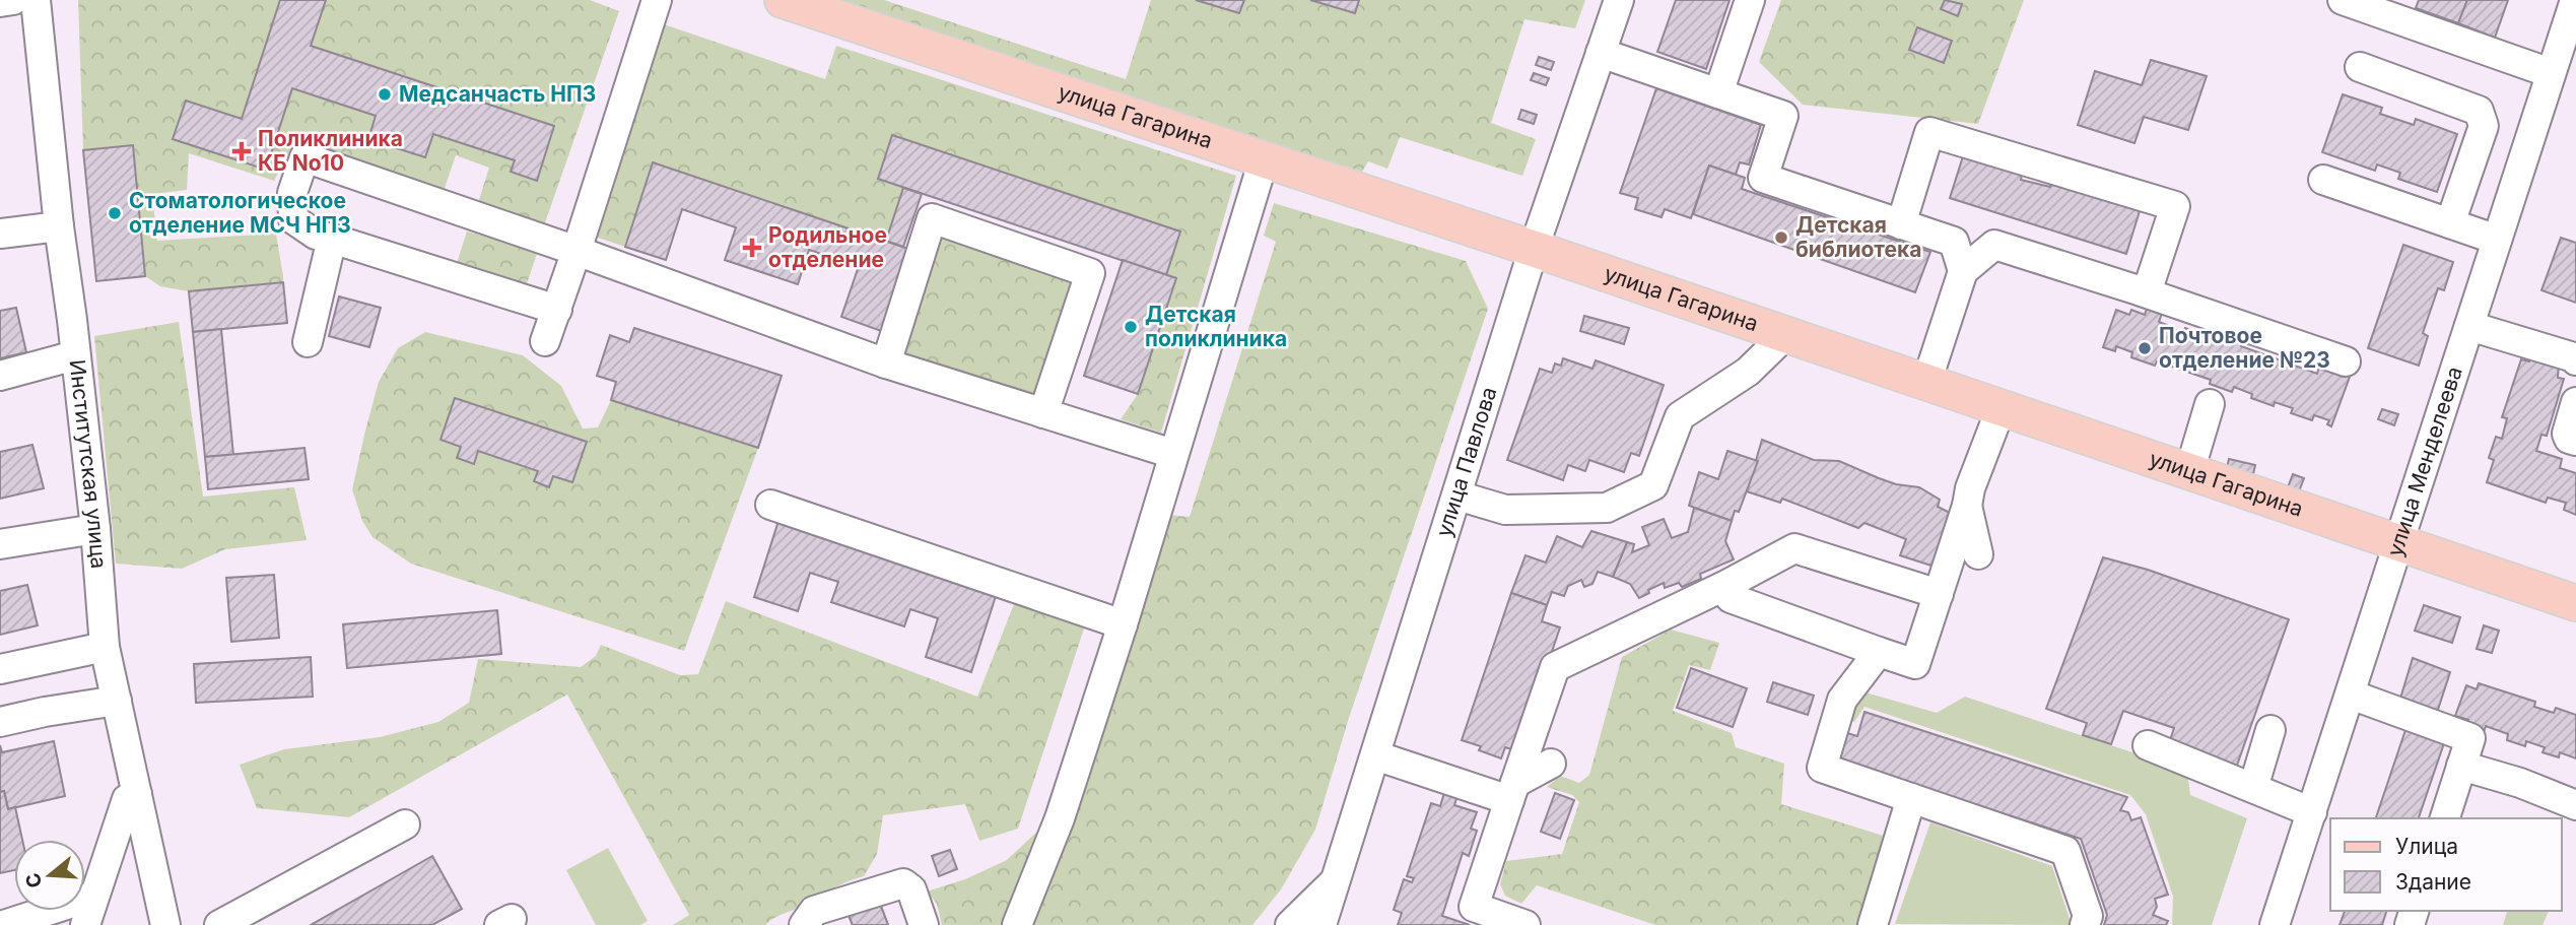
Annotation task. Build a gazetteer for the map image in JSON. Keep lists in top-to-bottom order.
{
  "streets": {
    "main road": ["улица Гагарина"],
    "street": ["улица Павлова", "улица Менделеева", "Институтская улица"]
  },
  "crossings": [
    ["улица Гагарина", "улица Павлова"],
    ["улица Гагарина", "улица Менделеева"]
  ],
  "places": {
    "other": [
      "Медсанчасть НПЗ",
      "Стоматологическое отделение МСЧ НПЗ",
      "Детская библиотека",
      "Детская поликлиника",
      "Почтовое отделение №23"
    ],
    "health": ["Поликлиника КБ No10", "Родильное отделение"]
  },
  "legend": ["Улица", "Здание"],
  "north": "left"
}
